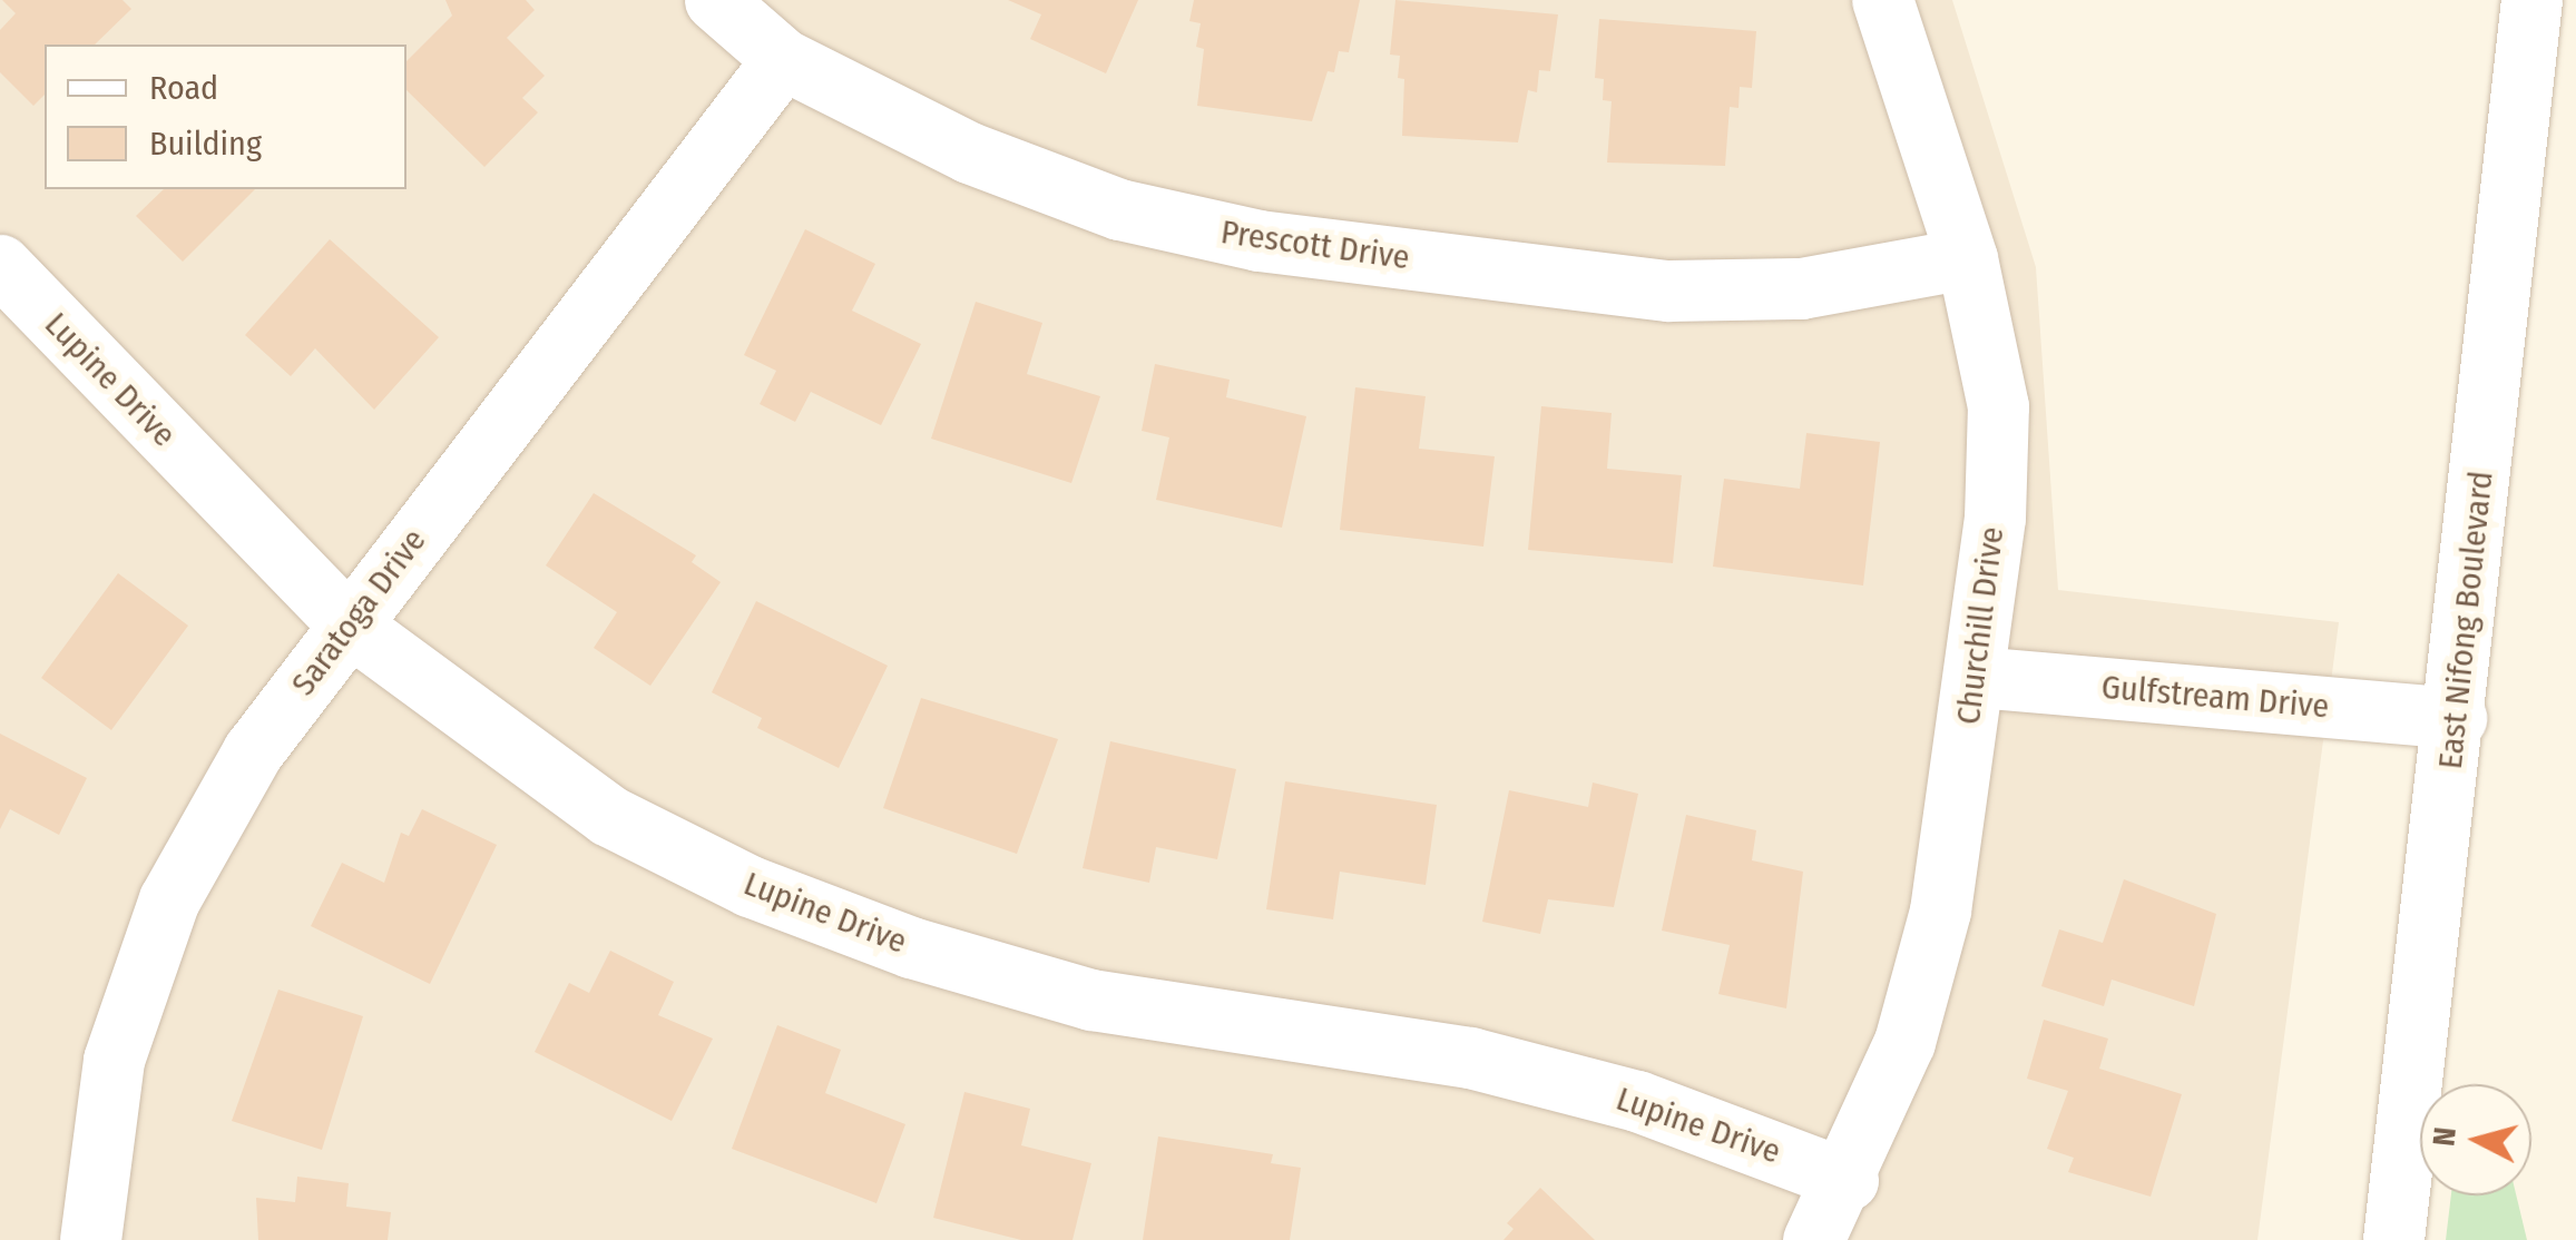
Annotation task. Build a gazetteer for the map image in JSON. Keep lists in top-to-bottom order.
{
  "streets": {
    "street": [
      "Prescott Drive",
      "Lupine Drive",
      "Saratoga Drive",
      "East Nifong Boulevard",
      "Churchill Drive",
      "Gulfstream Drive"
    ]
  },
  "crossings": [
    ["Prescott Drive", "Saratoga Drive"],
    ["Prescott Drive", "Churchill Drive"],
    ["Lupine Drive", "Saratoga Drive"],
    ["Lupine Drive", "Churchill Drive"],
    ["East Nifong Boulevard", "Gulfstream Drive"],
    ["Churchill Drive", "Gulfstream Drive"]
  ],
  "legend": ["Road", "Building"],
  "north": "left"
}
